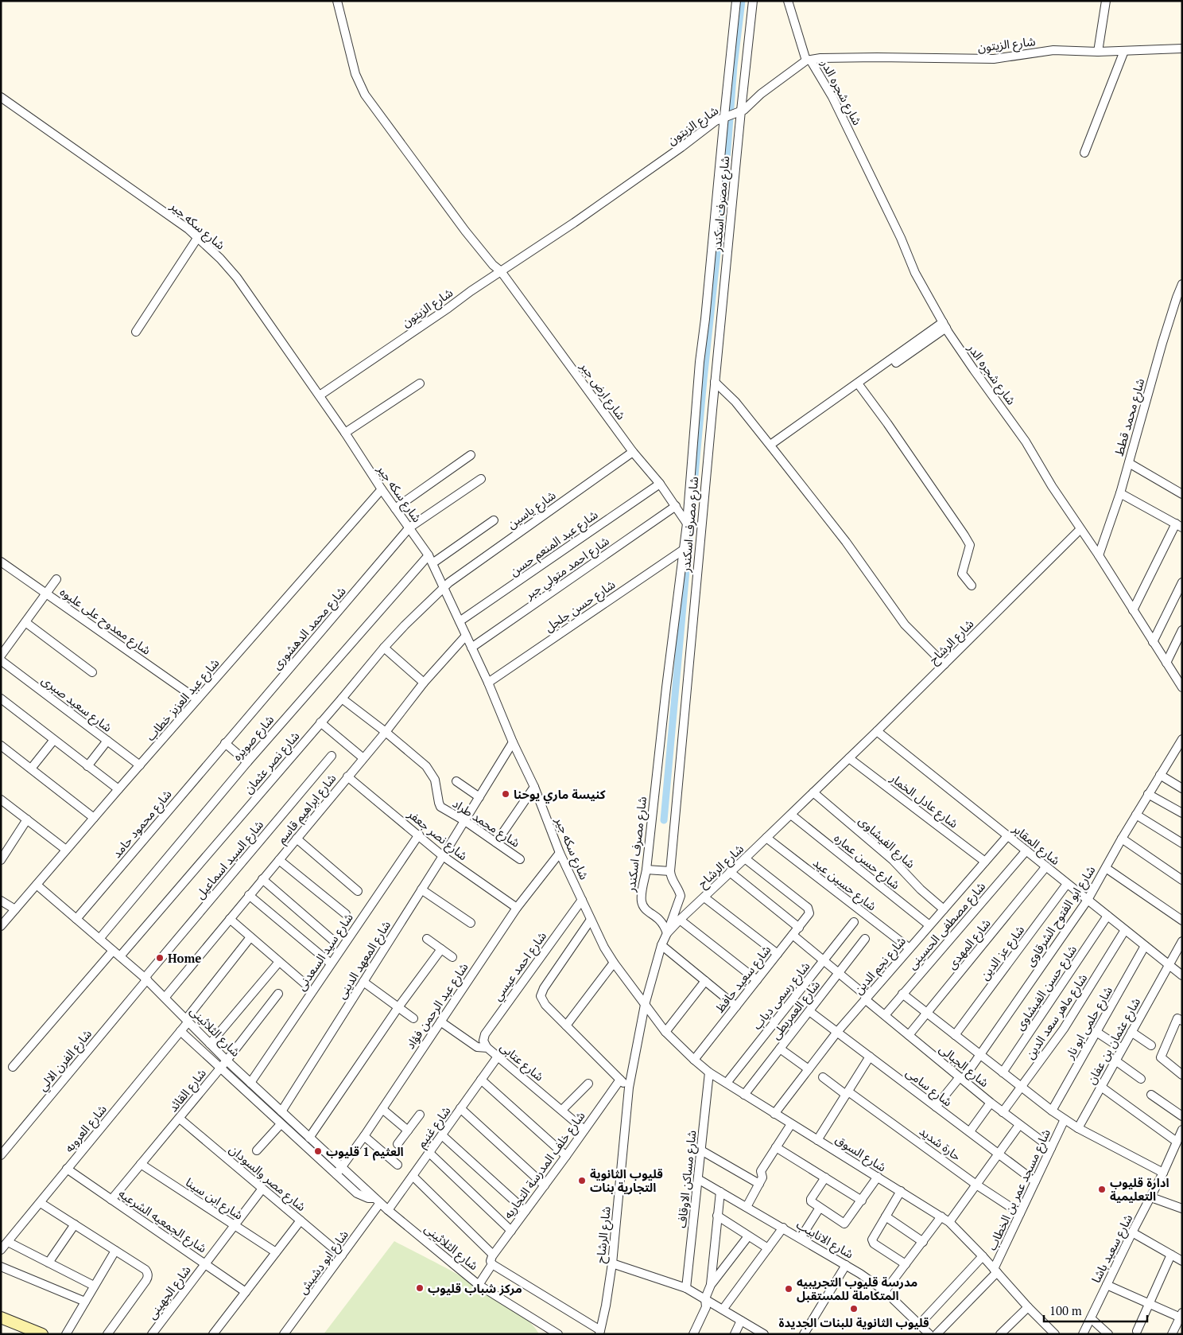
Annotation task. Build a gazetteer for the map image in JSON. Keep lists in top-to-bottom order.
{
  "streets": {
    "street": [
      "شارع الزيتون",
      "شارع شجره الدر",
      "شارع مصرف اسكندر",
      "شارع سكه جير",
      "شارع ارض جبر",
      "شارع محمد قطط",
      "شارع ياسين",
      "شارع عبد المنعم حسن",
      "شارع احمد متولي جبر",
      "شارع حسن جلجل",
      "شارع ممدوح على عليوه",
      "شارع محمد الدهشورى",
      "شارع الرشاح",
      "شارع عبد العزيز خطاب",
      "شارع سعيد صبرى",
      "شارع صويره",
      "شارع نصر عثمان",
      "شارع عادل الخمار",
      "شارع ابراهيم قاسم",
      "شارع محمد طراد",
      "شارع محمود حامد",
      "شارع نصر جعفر",
      "شارع الفيشاوى",
      "شارع المقابر",
      "شارع السيد اسماعيل",
      "شارع حسن عماره",
      "شارع حسين عيد",
      "شارع ابو الفتوح الشرقاوى",
      "شارع مصطفى الحسينى",
      "شارع المهدى",
      "شارع سيد السعدنى",
      "شارع عز الدين",
      "شارع المعهد الدينى",
      "شارع نجم الدين",
      "شارع احمد عيسي",
      "شارع سعيد حافظ",
      "شارع حسن الفيشاوى",
      "شارع رسمى دياب",
      "شارع عبد الرحمن فؤاد",
      "شارع العمريطى",
      "شارع ماهر سعد الدين",
      "شارع حلمى ابو نار",
      "شارع الثلاثينى",
      "شارع عثمان بن عفان",
      "شارع الفرن الالي",
      "شارع عتابى",
      "شارع الجبالى",
      "شارع سامى",
      "شارع القائد",
      "شارع غنيم",
      "شارع العروبه",
      "حارة شديد",
      "شارع السوق",
      "شارع خلف المدرسة التجاريه",
      "شارع مصر والسودان",
      "شارع مساكن الاوقاف",
      "شارع مسجد عمر بن الخطاب",
      "شارع ابن سينا",
      "شارع الجمعيه الشرعيه",
      "شارع الانابيب",
      "شارع سعيد باشا",
      "شارع ابو دشيش",
      "شارع الجهينى"
    ]
  },
  "crossings": [
    ["شارع الزيتون", "شارع شجره الدر"],
    ["شارع الزيتون", "شارع مصرف اسكندر"],
    ["شارع الزيتون", "شارع سكه جير"],
    ["شارع الزيتون", "شارع ارض جبر"],
    ["شارع شجره الدر", "شارع محمد قطط"],
    ["شارع شجره الدر", "شارع الرشاح"],
    ["شارع مصرف اسكندر", "شارع ارض جبر"],
    ["شارع مصرف اسكندر", "شارع حسن جلجل"],
    ["شارع مصرف اسكندر", "شارع الرشاح"],
    ["شارع سكه جير", "شارع ياسين"],
    ["شارع سكه جير", "شارع عبد المنعم حسن"],
    ["شارع سكه جير", "شارع احمد متولي جبر"],
    ["شارع سكه جير", "شارع حسن جلجل"],
    ["شارع سكه جير", "شارع محمد الدهشورى"],
    ["شارع سكه جير", "شارع الرشاح"],
    ["شارع سكه جير", "شارع عبد العزيز خطاب"],
    ["شارع سكه جير", "شارع صويره"],
    ["شارع سكه جير", "شارع نصر عثمان"],
    ["شارع سكه جير", "شارع ابراهيم قاسم"],
    ["شارع سكه جير", "شارع المعهد الدينى"],
    ["شارع سكه جير", "شارع احمد عيسي"],
    ["شارع سكه جير", "شارع عبد الرحمن فؤاد"],
    ["شارع سكه جير", "شارع السوق"],
    ["شارع ارض جبر", "شارع ياسين"],
    ["شارع ارض جبر", "شارع عبد المنعم حسن"],
    ["شارع ارض جبر", "شارع احمد متولي جبر"],
    ["شارع ياسين", "شارع نصر عثمان"],
    ["شارع ممدوح على عليوه", "شارع عبد العزيز خطاب"],
    ["شارع محمد الدهشورى", "شارع محمود حامد"],
    ["شارع الرشاح", "شارع عادل الخمار"],
    ["شارع الرشاح", "شارع الفيشاوى"],
    ["شارع الرشاح", "شارع المقابر"],
    ["شارع الرشاح", "شارع حسن عماره"],
    ["شارع الرشاح", "شارع حسين عيد"],
    ["شارع الرشاح", "شارع سعيد حافظ"],
    ["شارع الرشاح", "شارع السوق"],
    ["شارع عبد العزيز خطاب", "شارع سعيد صبرى"],
    ["شارع عبد العزيز خطاب", "شارع الثلاثينى"],
    ["شارع صويره", "شارع الثلاثينى"],
    ["شارع نصر عثمان", "شارع محمد طراد"],
    ["شارع نصر عثمان", "شارع الثلاثينى"],
    ["شارع عادل الخمار", "شارع نجم الدين"],
    ["شارع ابراهيم قاسم", "شارع محمد طراد"],
    ["شارع ابراهيم قاسم", "شارع نصر جعفر"],
    ["شارع ابراهيم قاسم", "شارع الثلاثينى"],
    ["شارع محمد طراد", "شارع المعهد الدينى"],
    ["شارع محمود حامد", "شارع الثلاثينى"],
    ["شارع نصر جعفر", "شارع سيد السعدنى"],
    ["شارع نصر جعفر", "شارع المعهد الدينى"],
    ["شارع نصر جعفر", "شارع عبد الرحمن فؤاد"],
    ["شارع الفيشاوى", "شارع نجم الدين"],
    ["شارع المقابر", "شارع ابو الفتوح الشرقاوى"],
    ["شارع المقابر", "شارع مصطفى الحسينى"],
    ["شارع المقابر", "شارع المهدى"],
    ["شارع المقابر", "شارع عز الدين"],
    ["شارع المقابر", "شارع نجم الدين"],
    ["شارع المقابر", "شارع حسن الفيشاوى"],
    ["شارع المقابر", "شارع ماهر سعد الدين"],
    ["شارع المقابر", "شارع حلمى ابو نار"],
    ["شارع المقابر", "شارع عثمان بن عفان"],
    ["شارع السيد اسماعيل", "شارع الثلاثينى"],
    ["شارع السيد اسماعيل", "شارع الفرن الالي"],
    ["شارع حسن عماره", "شارع نجم الدين"],
    ["شارع حسين عيد", "شارع نجم الدين"],
    ["شارع ابو الفتوح الشرقاوى", "شارع الجبالى"],
    ["شارع ابو الفتوح الشرقاوى", "شارع سامى"],
    ["شارع مصطفى الحسينى", "شارع الجبالى"],
    ["شارع المهدى", "شارع الجبالى"],
    ["شارع سيد السعدنى", "شارع الثلاثينى"],
    ["شارع المعهد الدينى", "شارع الثلاثينى"],
    ["شارع نجم الدين", "شارع الجبالى"],
    ["شارع نجم الدين", "شارع سامى"],
    ["شارع نجم الدين", "شارع السوق"],
    ["شارع احمد عيسي", "شارع عتابى"],
    ["شارع سعيد حافظ", "شارع الجبالى"],
    ["شارع سعيد حافظ", "شارع السوق"],
    ["شارع رسمى دياب", "شارع الجبالى"],
    ["شارع رسمى دياب", "شارع السوق"],
    ["شارع عبد الرحمن فؤاد", "شارع الثلاثينى"],
    ["شارع عبد الرحمن فؤاد", "شارع عتابى"],
    ["شارع العمريطى", "شارع الجبالى"],
    ["شارع العمريطى", "شارع سامى"],
    ["شارع العمريطى", "شارع السوق"],
    ["شارع ماهر سعد الدين", "شارع الجبالى"],
    ["شارع الثلاثينى", "شارع الفرن الالي"],
    ["شارع الثلاثينى", "شارع القائد"],
    ["شارع الثلاثينى", "شارع غنيم"],
    ["شارع الثلاثينى", "شارع العروبه"],
    ["شارع الثلاثينى", "شارع ابو دشيش"],
    ["شارع عتابى", "شارع غنيم"],
    ["شارع عتابى", "شارع خلف المدرسة التجاريه"],
    ["شارع الجبالى", "شارع مسجد عمر بن الخطاب"],
    ["شارع سامى", "شارع مسجد عمر بن الخطاب"],
    ["شارع القائد", "شارع مصر والسودان"],
    ["شارع القائد", "شارع ابن سينا"],
    ["شارع القائد", "شارع الجمعيه الشرعيه"],
    ["شارع العروبه", "شارع الجمعيه الشرعيه"],
    ["حارة شديد", "شارع مسجد عمر بن الخطاب"],
    ["شارع السوق", "شارع مساكن الاوقاف"],
    ["شارع السوق", "شارع مسجد عمر بن الخطاب"],
    ["شارع مصر والسودان", "شارع ابو دشيش"],
    ["شارع مصر والسودان", "شارع الجهينى"],
    ["شارع مساكن الاوقاف", "شارع الانابيب"],
    ["شارع ابن سينا", "شارع الجهينى"],
    ["شارع الجمعيه الشرعيه", "شارع الجهينى"]
  ],
  "places": [
    "كنيسة ماري يوحنا",
    "Home",
    "العثيم 1 قليوب",
    "قليوب الثانوية التجارية بنات",
    "ادارة قليوب التعليمية",
    "مركز شباب قليوب",
    "مدرسة قليوب التجريبيه المتكاملة للمستقبل",
    "قليوب الثانوية للبنات الجديدة"
  ],
  "scale_bar": "100 m"
}
